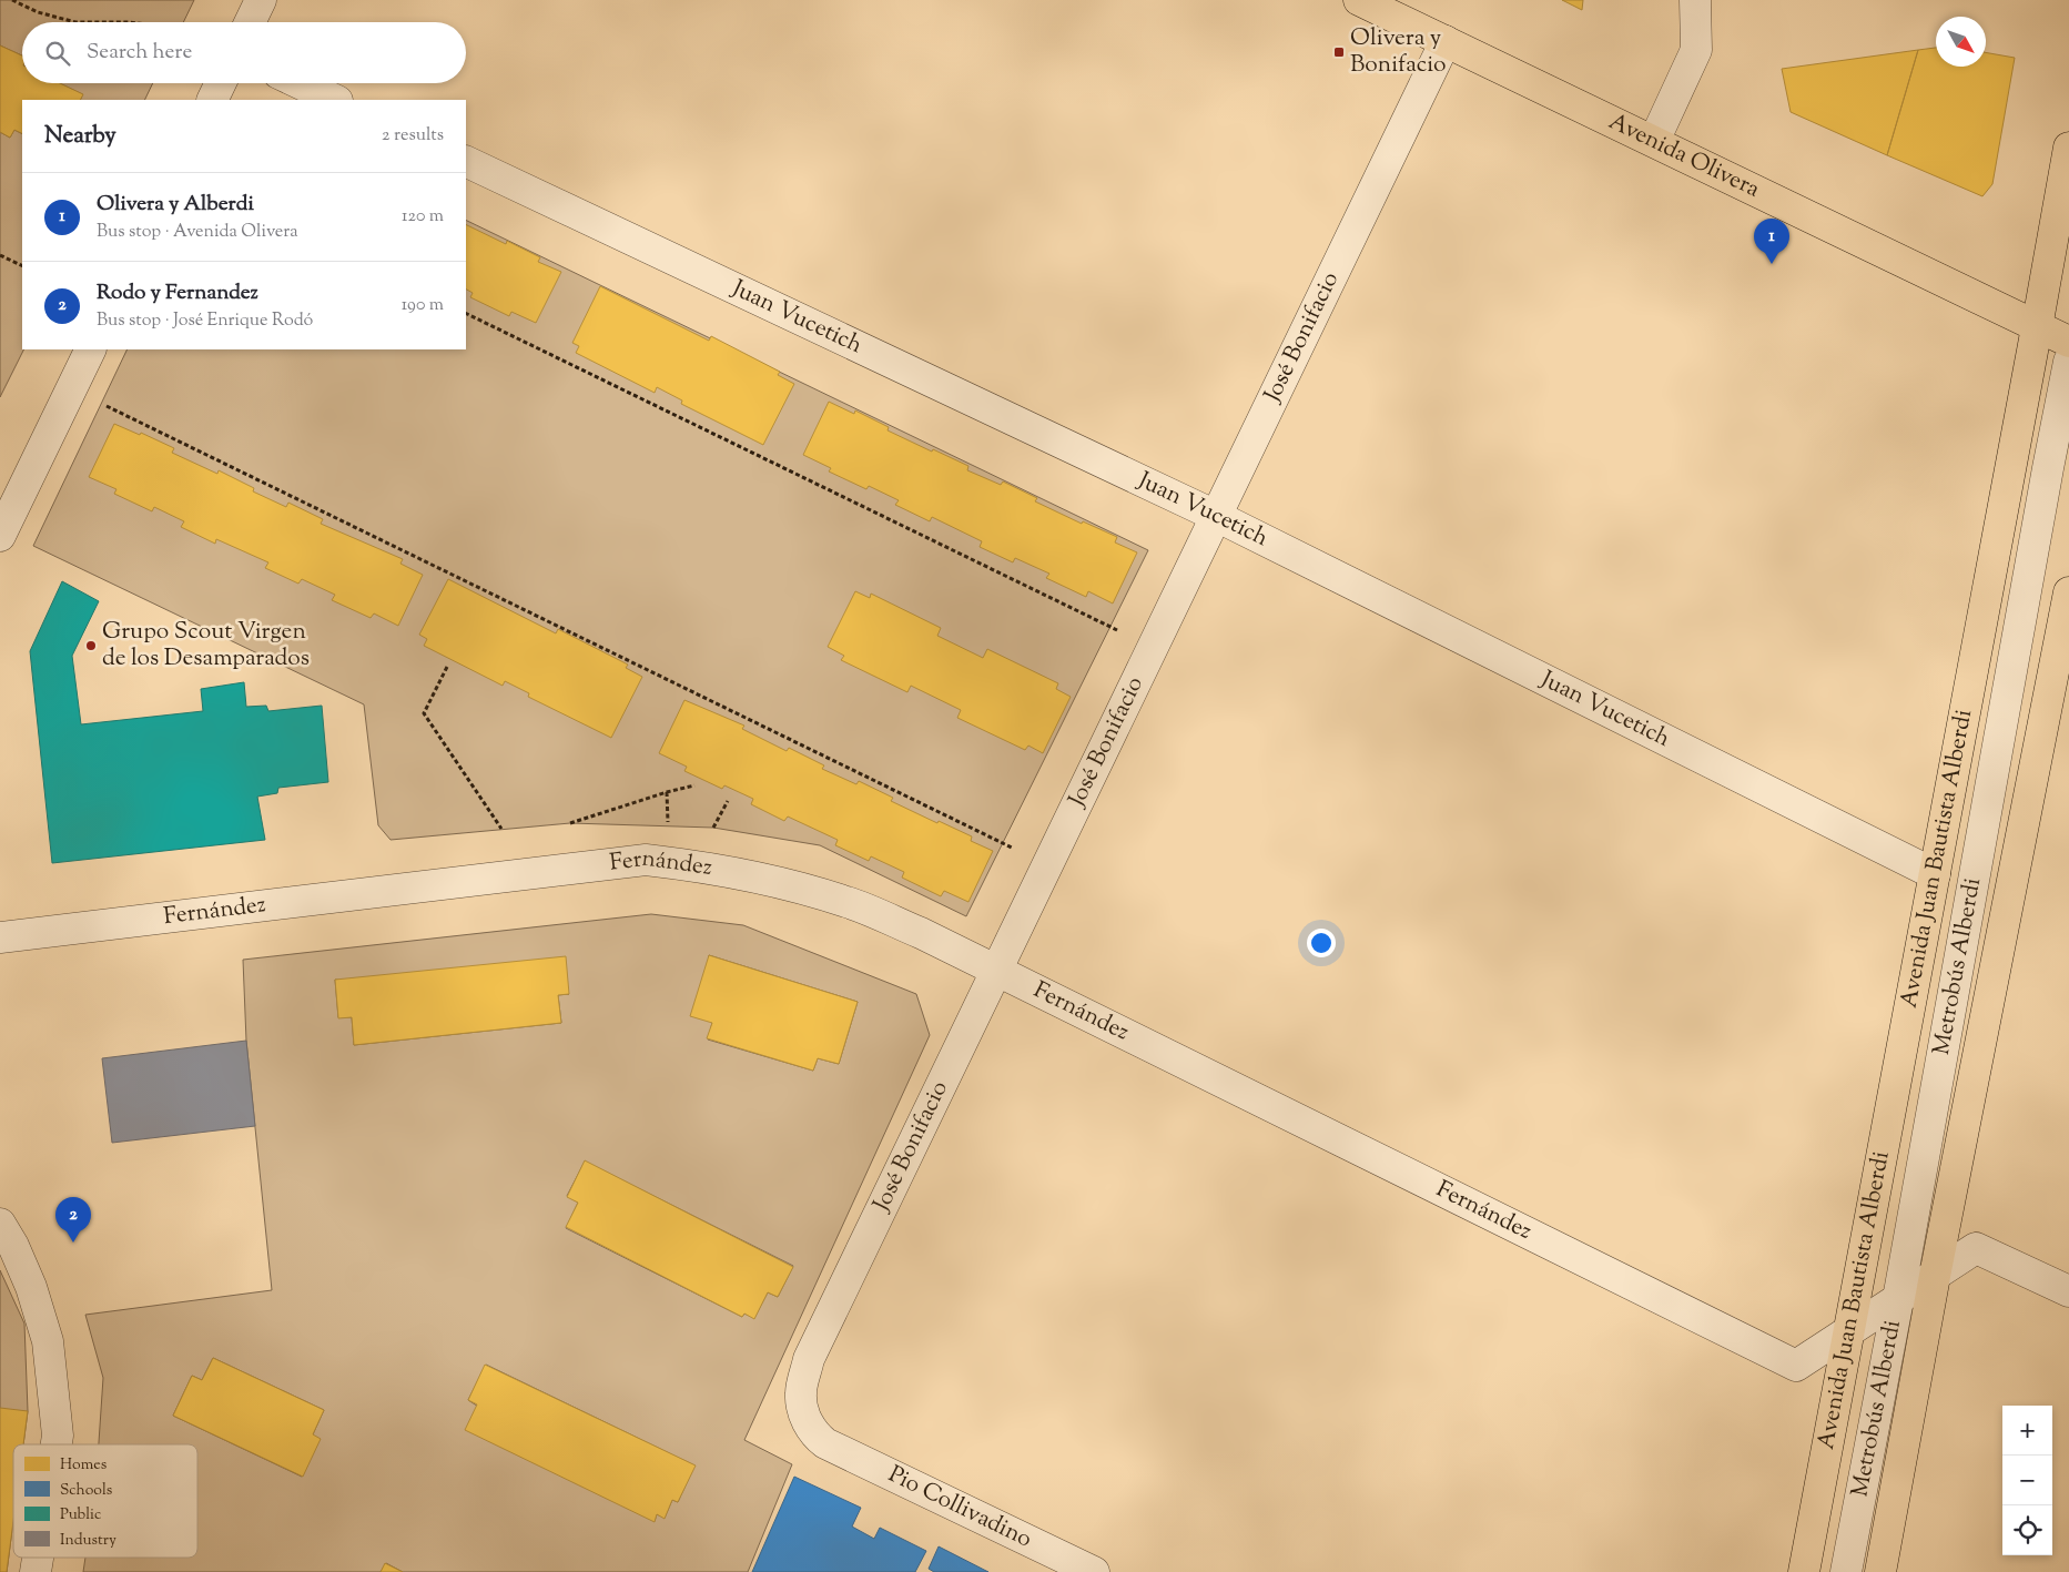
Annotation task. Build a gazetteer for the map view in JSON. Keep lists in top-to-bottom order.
{
  "streets": {
    "main road": ["Avenida Olivera", "Avenida Juan Bautista Alberdi"],
    "street": [
      "Juan Vucetich",
      "José Bonifacio",
      "Fernández",
      "Metrobús Alberdi",
      "Pio Collivadino"
    ]
  },
  "crossings": [
    ["Avenida Olivera", "José Bonifacio"],
    ["Avenida Olivera", "Avenida Juan Bautista Alberdi"],
    ["Juan Vucetich", "José Bonifacio"],
    ["Juan Vucetich", "Avenida Juan Bautista Alberdi"],
    ["José Bonifacio", "Fernández"],
    ["José Bonifacio", "Pio Collivadino"],
    ["Avenida Juan Bautista Alberdi", "Fernández"],
    ["Fernández", "Metrobús Alberdi"]
  ],
  "places": {
    "transit": ["Olivera y Bonifacio"],
    "other": ["Grupo Scout Virgen de los Desamparados"]
  },
  "legend": [
    "Homes",
    "Schools",
    "Public",
    "Industry"
  ],
  "north": "bottom right",
  "page": {
    "search": "Search here",
    "heading": ["Nearby", "2 results"],
    "list": [
      {
        "mark": "1",
        "name": "Olivera y Alberdi",
        "note": "Bus stop · Avenida Olivera",
        "value": "120 m"
      },
      {
        "mark": "2",
        "name": "Rodo y Fernandez",
        "note": "Bus stop · José Enrique Rodó",
        "value": "190 m"
      }
    ],
    "pins": ["1", "2"],
    "map_buttons": ["+", "−"]
  }
}
